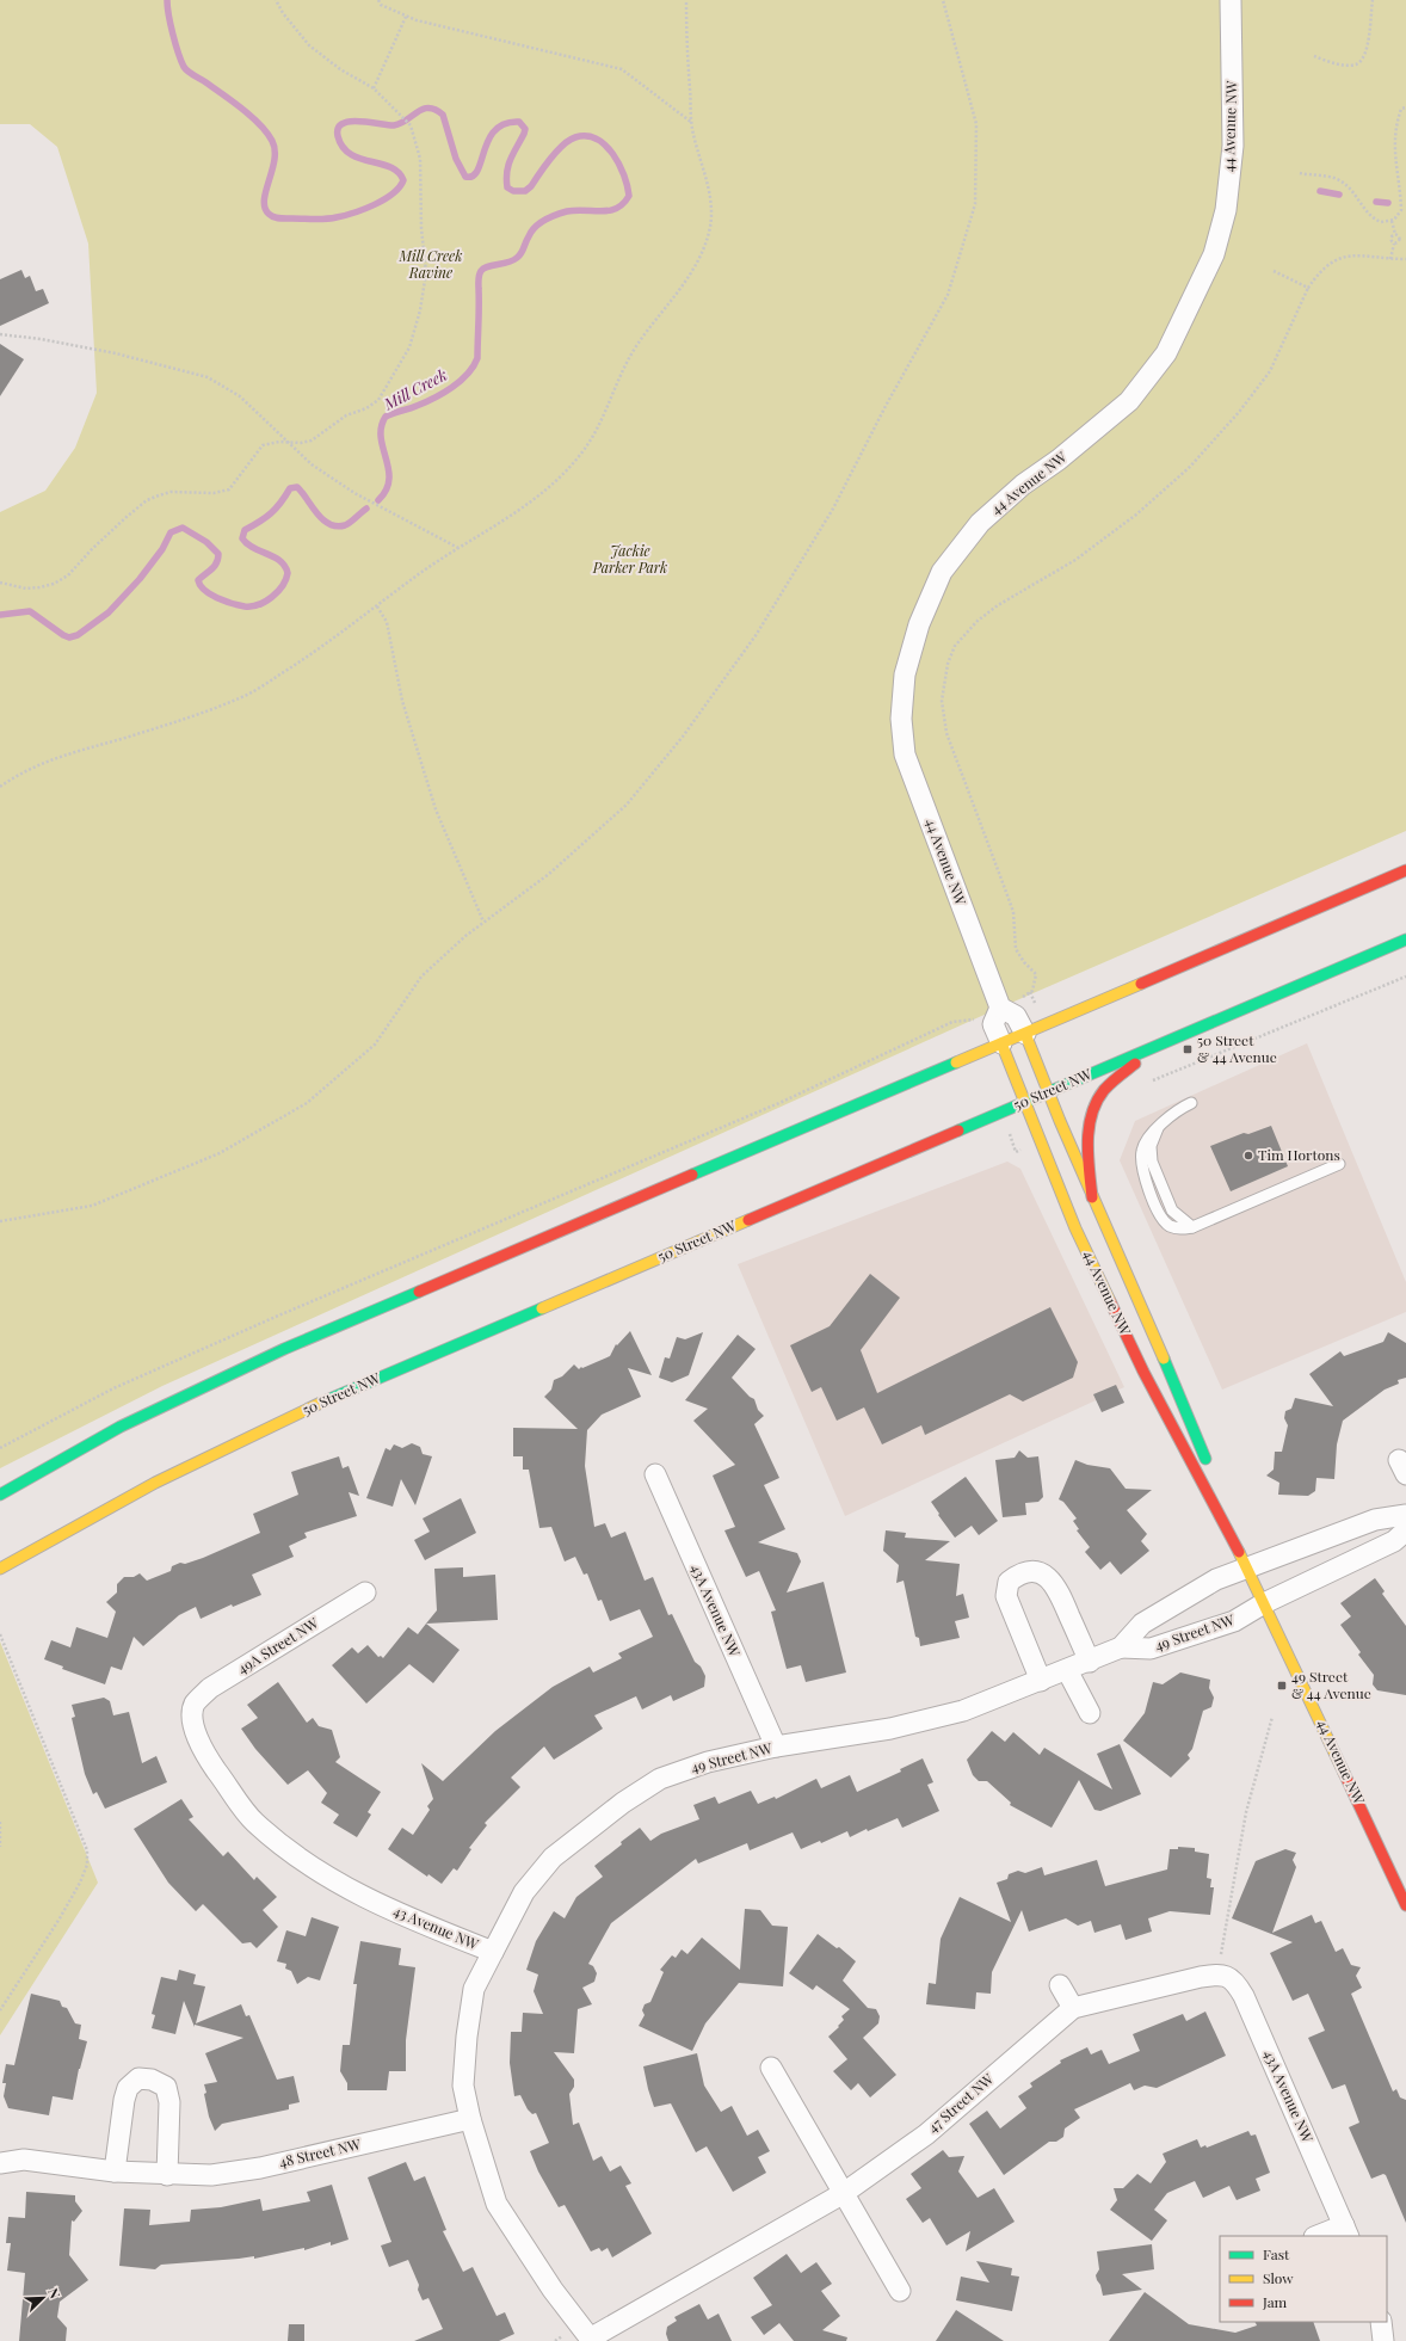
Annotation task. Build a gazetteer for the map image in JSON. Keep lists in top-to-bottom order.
{
  "streets": {
    "main road": ["44 Avenue NW", "50 Street NW"],
    "street": [
      "43A Avenue NW",
      "49 Street NW",
      "49A Street NW",
      "43 Avenue NW",
      "47 Street NW",
      "48 Street NW"
    ]
  },
  "crossings": [
    ["44 Avenue NW", "50 Street NW"],
    ["44 Avenue NW", "49 Street NW"],
    ["43A Avenue NW", "49 Street NW"],
    ["43A Avenue NW", "47 Street NW"],
    ["49 Street NW", "43 Avenue NW"],
    ["49A Street NW", "43 Avenue NW"],
    ["43 Avenue NW", "47 Street NW"],
    ["43 Avenue NW", "48 Street NW"]
  ],
  "water": ["Mill Creek"],
  "parks": ["Mill Creek Ravine", "Jackie Parker Park"],
  "places": {
    "transit": ["50 Street & 44 Avenue", "49 Street & 44 Avenue"],
    "other": ["Tim Hortons"]
  },
  "legend": ["Fast", "Slow", "Jam"],
  "north": "top right"
}
